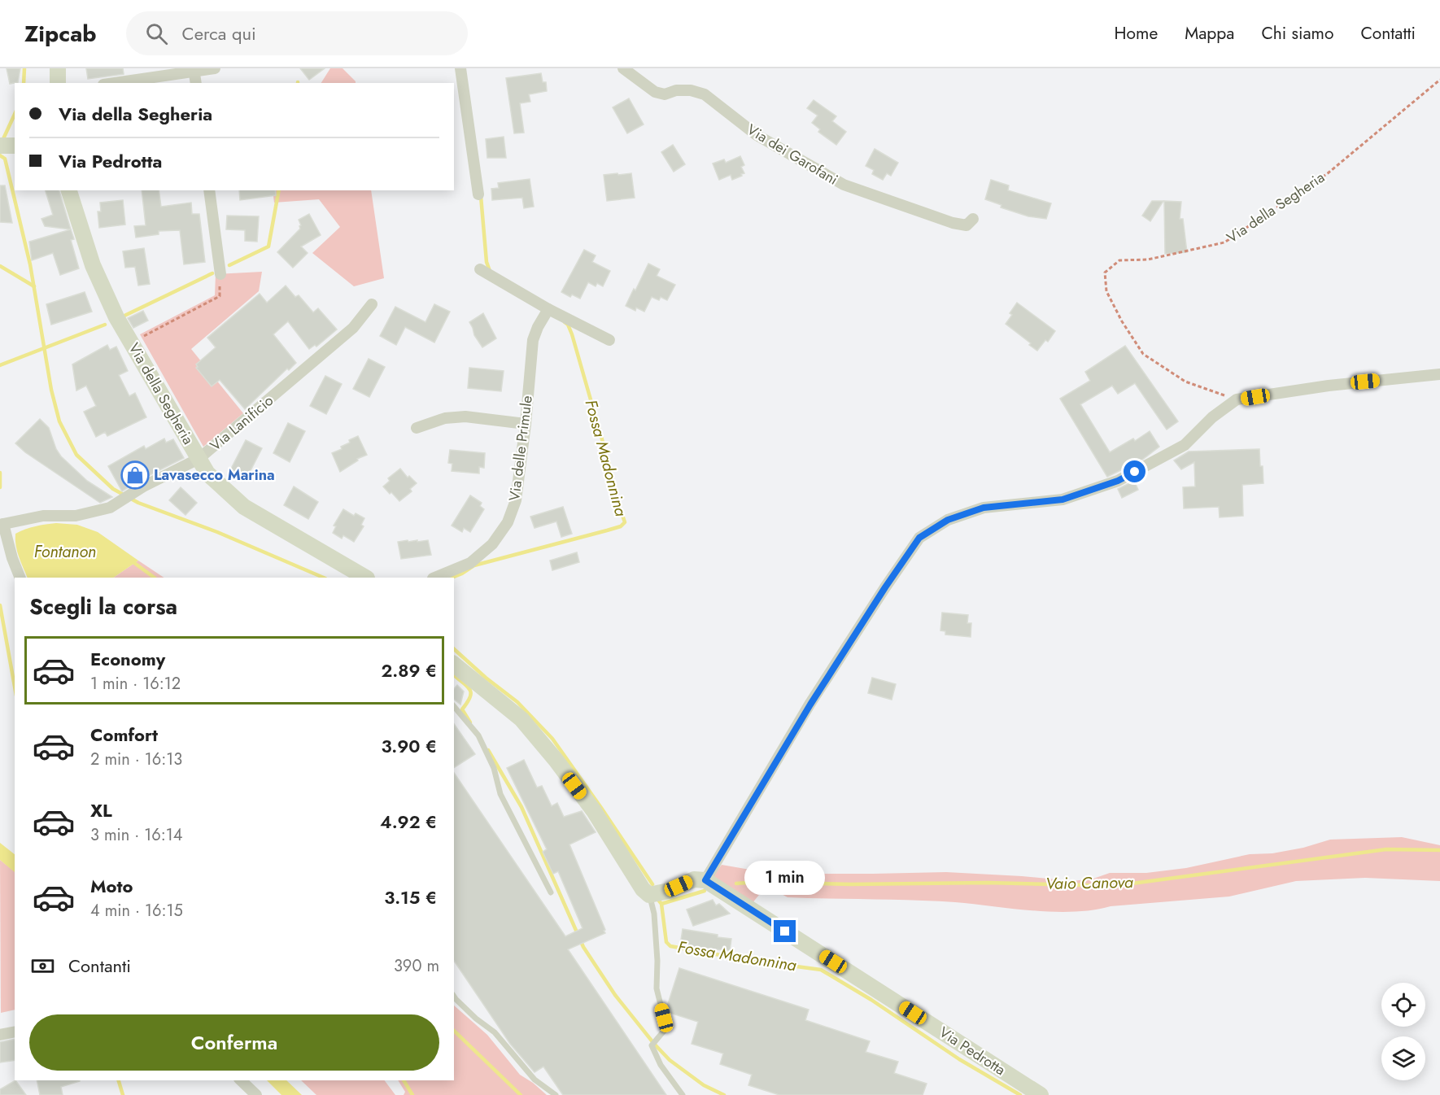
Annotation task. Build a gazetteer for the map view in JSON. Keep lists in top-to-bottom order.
{
  "streets": {
    "street": [
      "Via dei Garofani",
      "Via della Segheria",
      "Via Lanificio",
      "Via delle Primule",
      "Via Pedrotta"
    ]
  },
  "crossings": [
    ["Via della Segheria", "Via Lanificio"]
  ],
  "water": ["Fossa Madonnina", "Fontanon", "Vaio Canova"],
  "places": {
    "shop": ["Lavasecco Marina"]
  },
  "page": {
    "header": "Zipcab",
    "search": "Cerca qui",
    "nav": [
      "Home",
      "Mappa",
      "Chi siamo",
      "Contatti"
    ],
    "banner": ["Via della Segheria", "Via Pedrotta"],
    "heading": "Scegli la corsa",
    "list": [
      {
        "name": "Economy",
        "note": "1 min · 16:12",
        "value": "2.89 €"
      },
      {
        "name": "Comfort",
        "note": "2 min · 16:13",
        "value": "3.90 €"
      },
      {
        "name": "XL",
        "note": "3 min · 16:14",
        "value": "4.92 €"
      },
      {
        "name": "Moto",
        "note": "4 min · 16:15",
        "value": "3.15 €"
      }
    ],
    "bubble": "1 min",
    "pay": ["Contanti", "390 m"],
    "buttons": "Conferma"
  }
}
